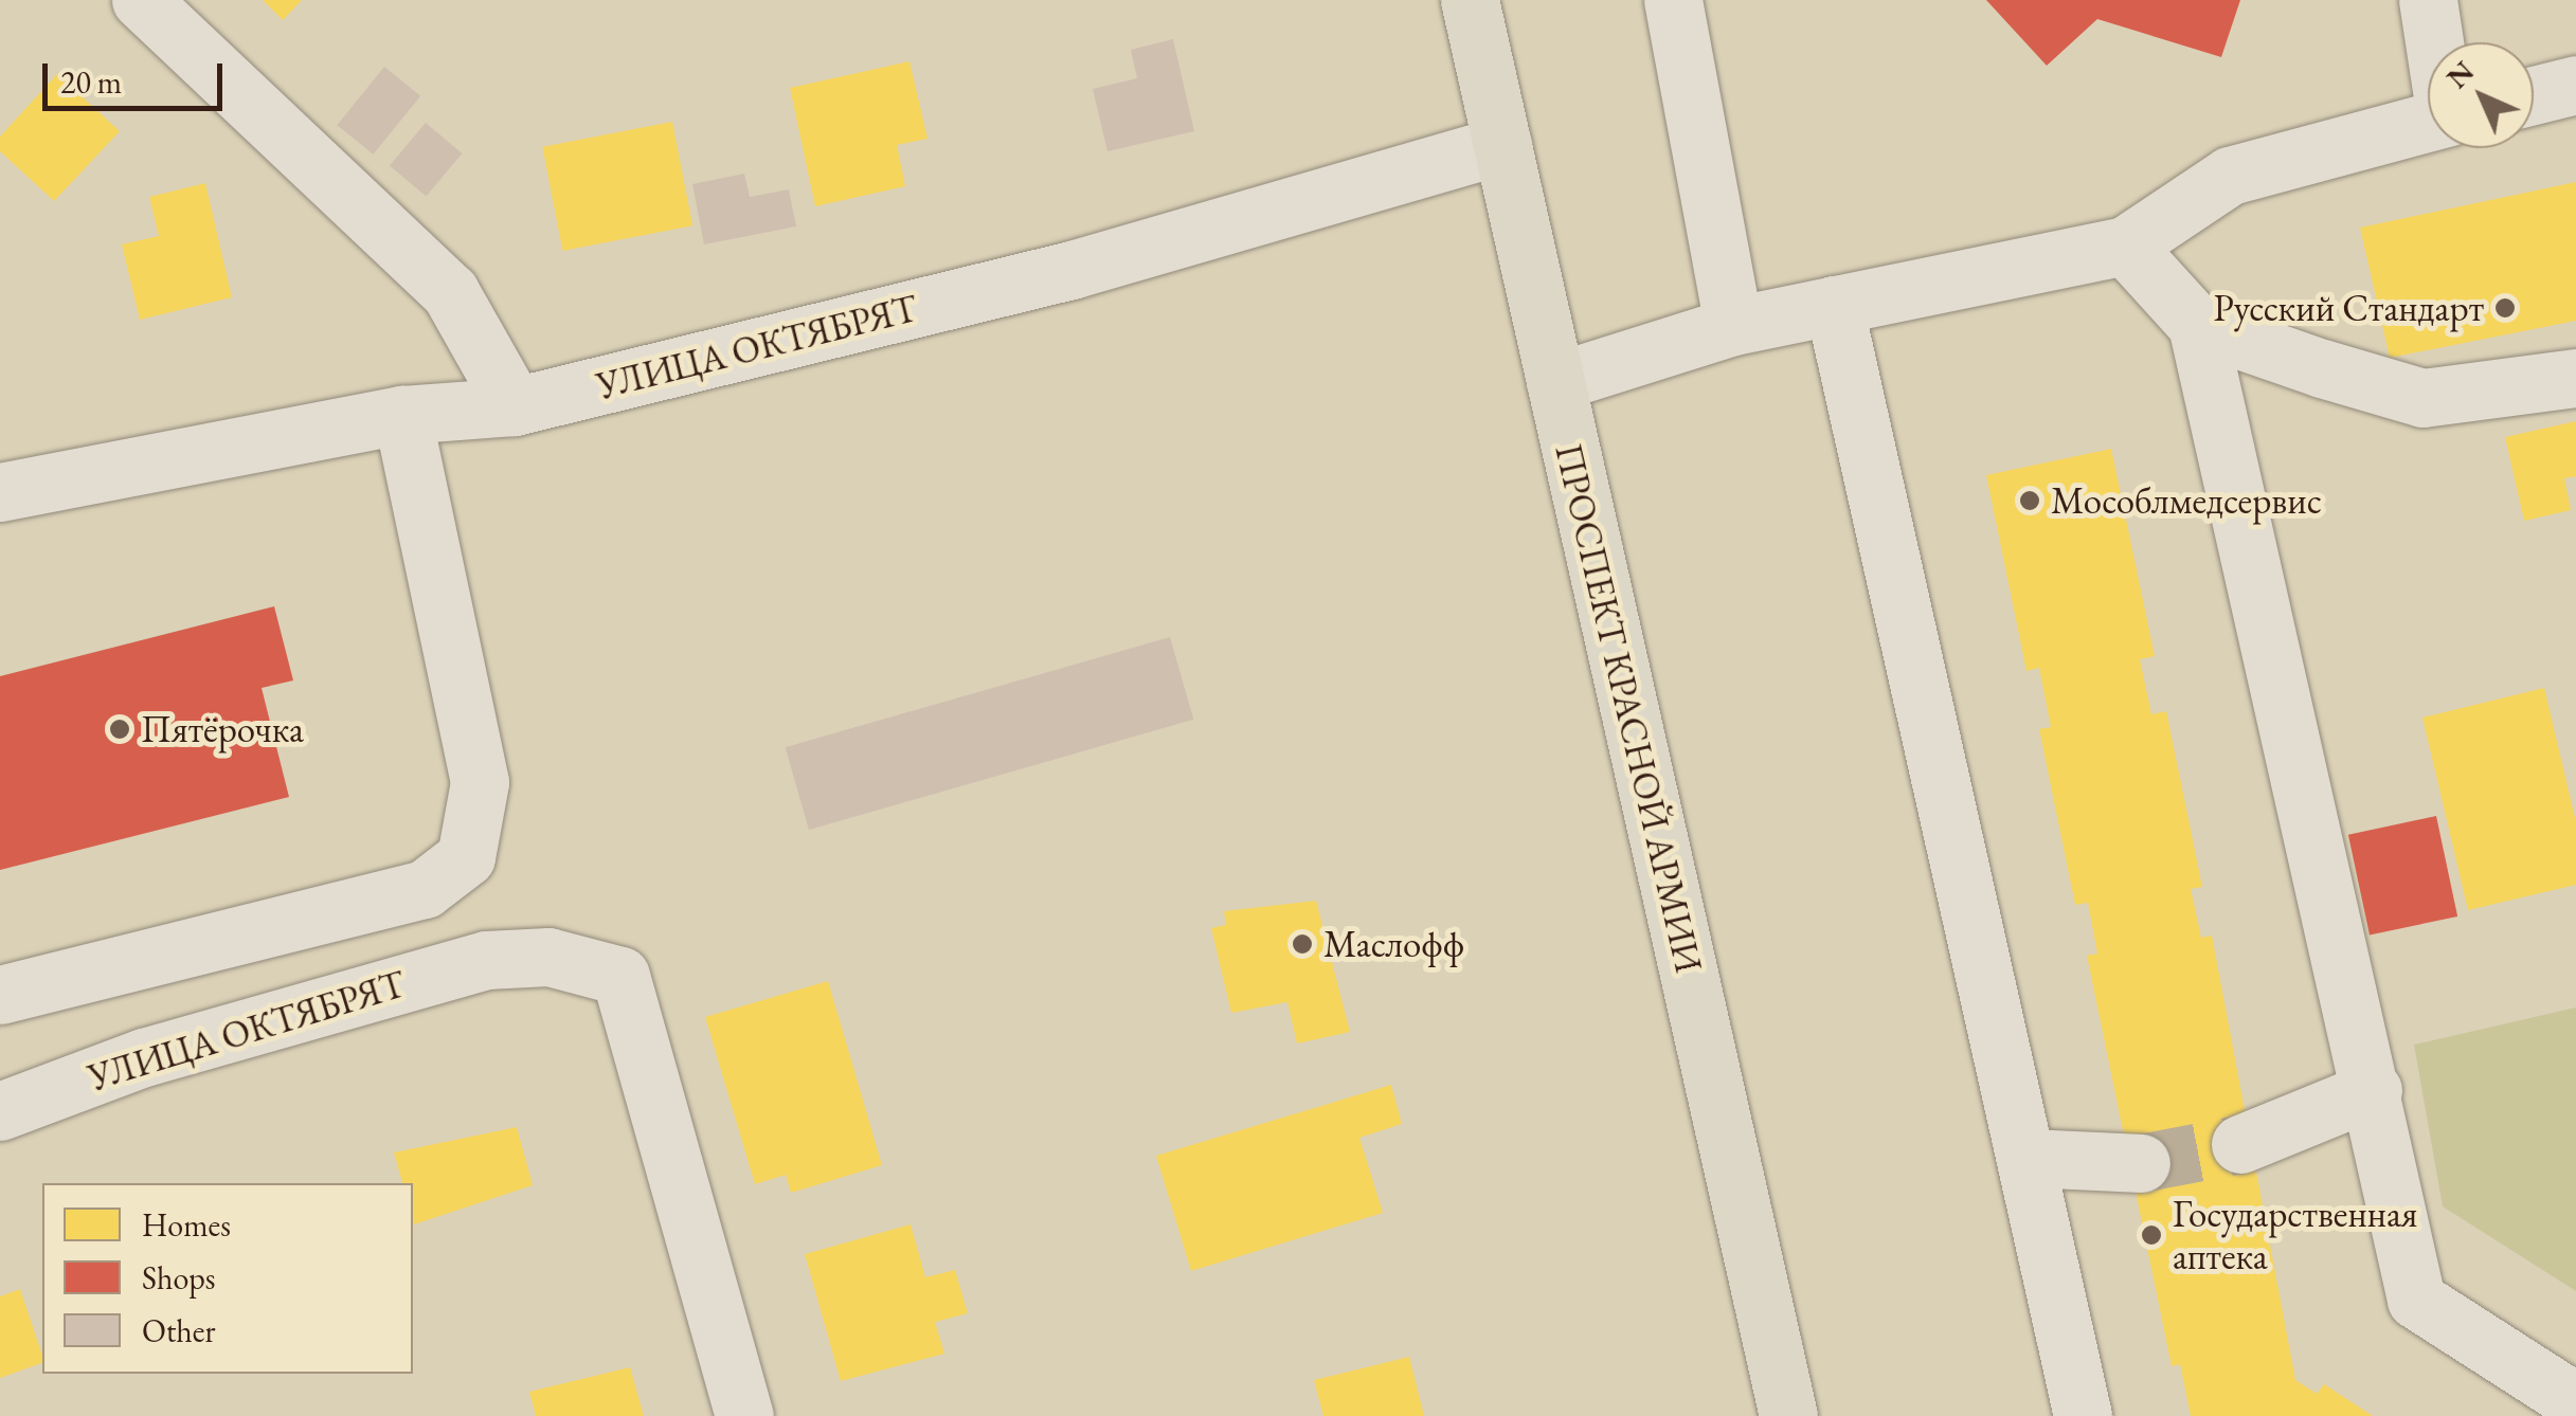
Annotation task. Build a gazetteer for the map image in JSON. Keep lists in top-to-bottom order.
{
  "streets": {
    "main road": ["ПРОСПЕКТ КРАСНОЙ АРМИИ"],
    "street": ["УЛИЦА ОКТЯБРЯТ"]
  },
  "crossings": [
    ["УЛИЦА ОКТЯБРЯТ", "ПРОСПЕКТ КРАСНОЙ АРМИИ"]
  ],
  "places": [
    "Русский Стандарт",
    "Мособлмедсервис",
    "Пятёрочка",
    "Маслофф",
    "Государственная аптека"
  ],
  "legend": ["Homes", "Shops", "Other"],
  "scale_bar": "20 m",
  "north": "top left"
}
